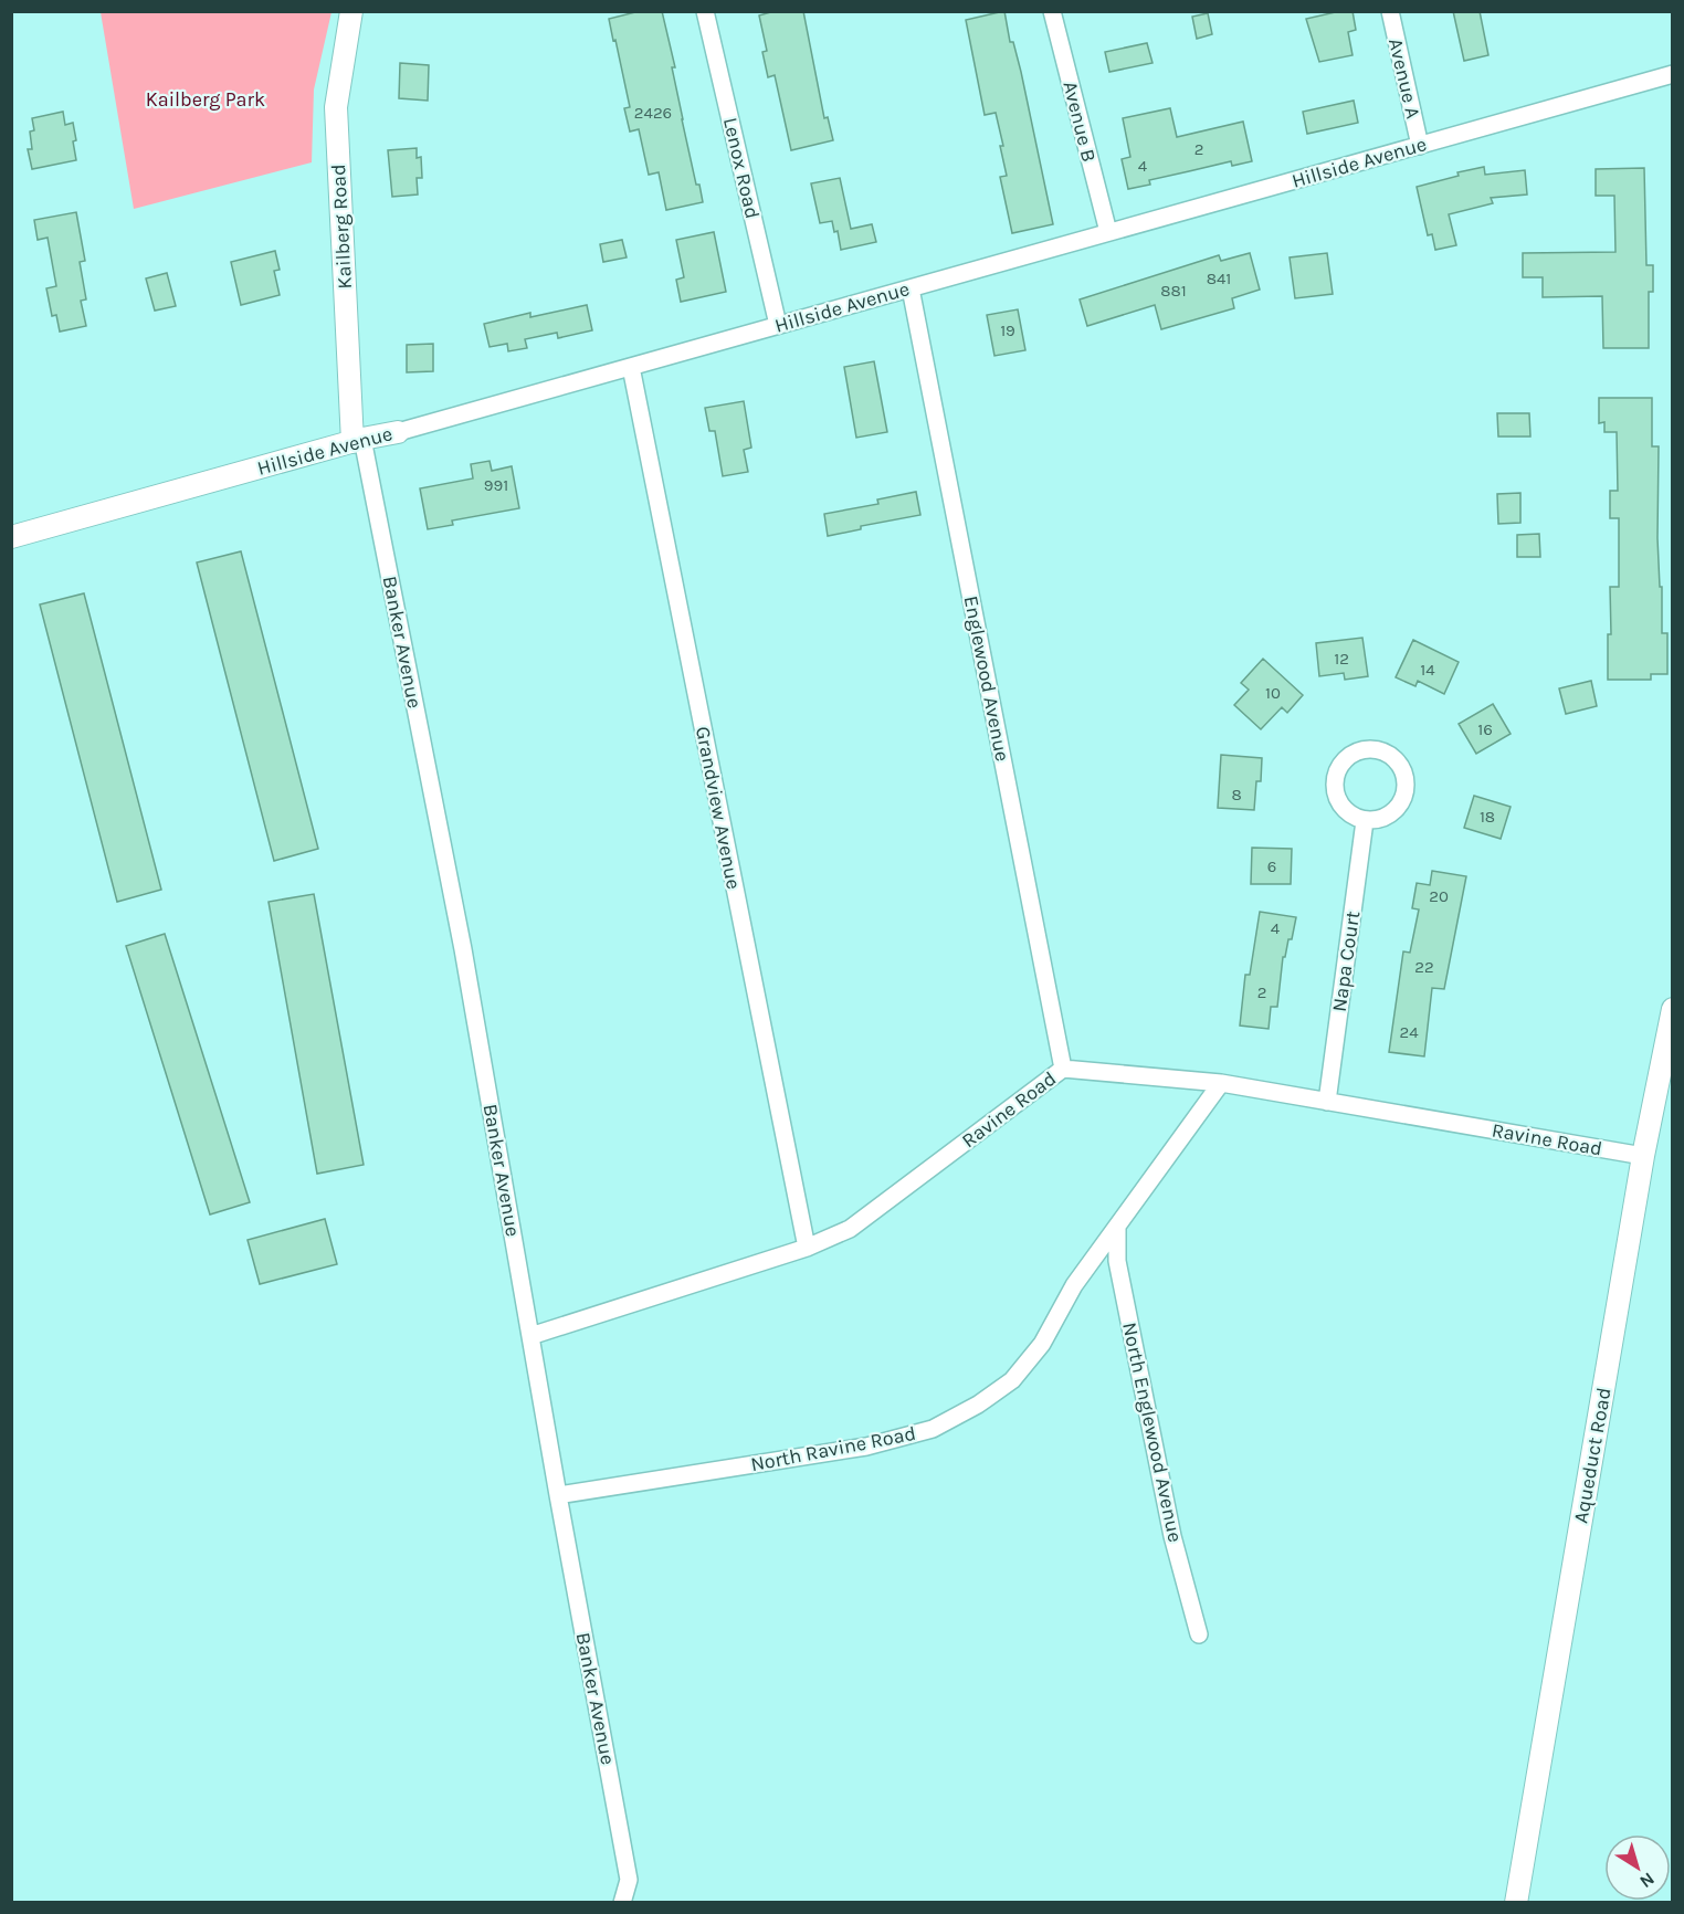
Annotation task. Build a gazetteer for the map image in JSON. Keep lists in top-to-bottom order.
{
  "streets": {
    "street": [
      "Avenue A",
      "Avenue B",
      "Hillside Avenue",
      "Lenox Road",
      "Kailberg Road",
      "Banker Avenue",
      "Englewood Avenue",
      "Grandview Avenue",
      "Napa Court",
      "Ravine Road",
      "North Englewood Avenue",
      "North Ravine Road",
      "Aqueduct Road"
    ]
  },
  "crossings": [
    ["Avenue A", "Hillside Avenue"],
    ["Avenue B", "Hillside Avenue"],
    ["Hillside Avenue", "Lenox Road"],
    ["Hillside Avenue", "Kailberg Road"],
    ["Hillside Avenue", "Banker Avenue"],
    ["Hillside Avenue", "Englewood Avenue"],
    ["Hillside Avenue", "Grandview Avenue"],
    ["Kailberg Road", "Banker Avenue"],
    ["Banker Avenue", "Ravine Road"],
    ["Banker Avenue", "North Ravine Road"],
    ["Englewood Avenue", "Ravine Road"],
    ["Grandview Avenue", "Ravine Road"],
    ["Napa Court", "Ravine Road"],
    ["Ravine Road", "North Ravine Road"],
    ["Ravine Road", "Aqueduct Road"],
    ["North Englewood Avenue", "North Ravine Road"]
  ],
  "parks": ["Kailberg Park"],
  "house_numbers": [
    "2426",
    "2",
    "4",
    "841",
    "881",
    "19",
    "991",
    "12",
    "14",
    "10",
    "16",
    "8",
    "18",
    "6",
    "20",
    "4",
    "22",
    "2",
    "24"
  ],
  "north": "bottom right"
}
